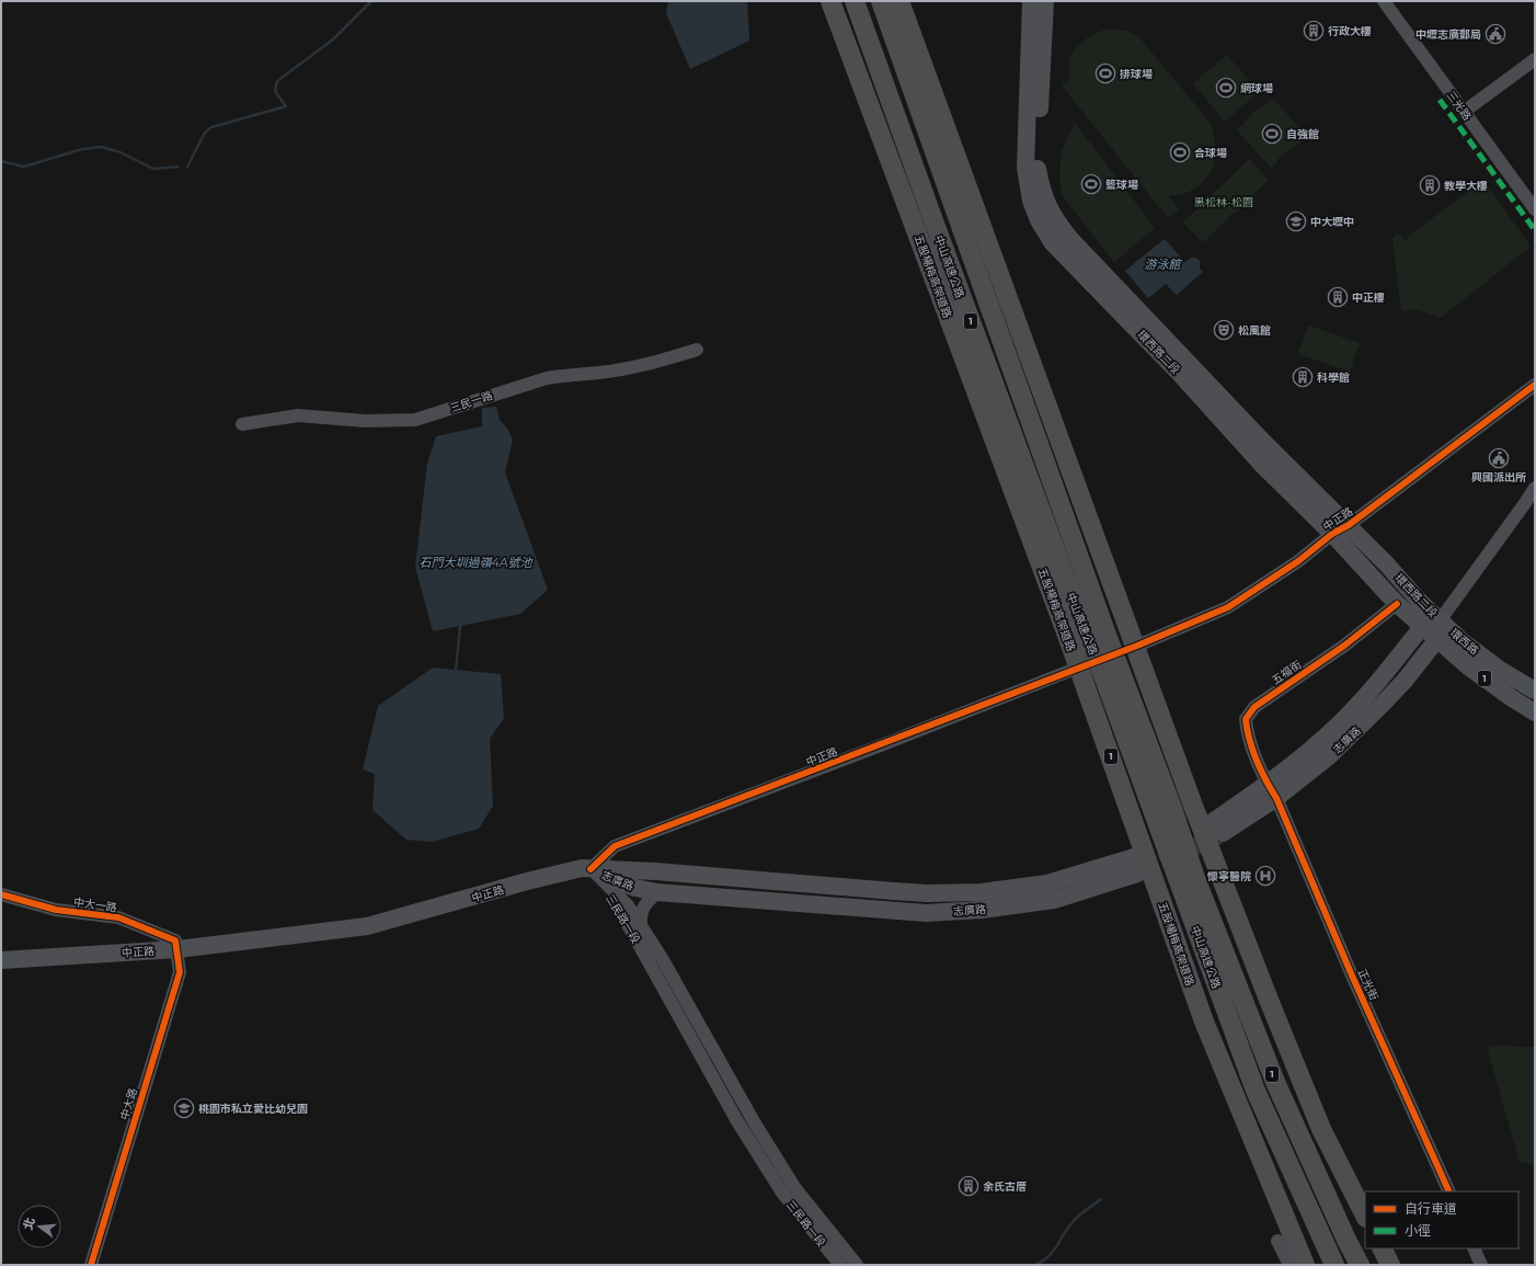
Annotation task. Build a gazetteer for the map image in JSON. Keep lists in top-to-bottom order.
{
  "streets": {
    "highway": ["中山高速公路", "五股楊梅高架道路", "1"],
    "main road": [
      "環西路二段",
      "中正路",
      "環西路",
      "志廣路"
    ],
    "street": [
      "三光路",
      "三民一路",
      "五福街",
      "中大一路",
      "三民路一段",
      "正光街",
      "中大路"
    ]
  },
  "crossings": [
    ["環西路二段", "中正路"],
    ["環西路二段", "環西路"],
    ["環西路二段", "五福街"],
    ["環西路二段", "志廣路"],
    ["中正路", "志廣路"],
    ["中正路", "中大一路"],
    ["中正路", "三民路一段"],
    ["中正路", "中大路"],
    ["環西路", "志廣路"],
    ["五福街", "志廣路"],
    ["五福街", "正光街"],
    ["志廣路", "三民路一段"],
    ["志廣路", "正光街"],
    ["中大一路", "中大路"]
  ],
  "water": ["游泳館", "石門大圳過嶺4A號池"],
  "parks": ["黑松林-松園"],
  "places": {
    "building": [
      "行政大樓",
      "教學大樓",
      "中正樓",
      "科學館",
      "余氏古厝"
    ],
    "public building": ["中壢志廣郵局", "興國派出所"],
    "sports": [
      "排球場",
      "網球場",
      "自強館",
      "合球場",
      "籃球場"
    ],
    "school or university": ["中大壢中", "桃園市私立愛比幼兒園"],
    "theatre": ["松風館"],
    "hospital": ["懷寧醫院"]
  },
  "legend": ["自行車道", "小徑"],
  "north": "left"
}
